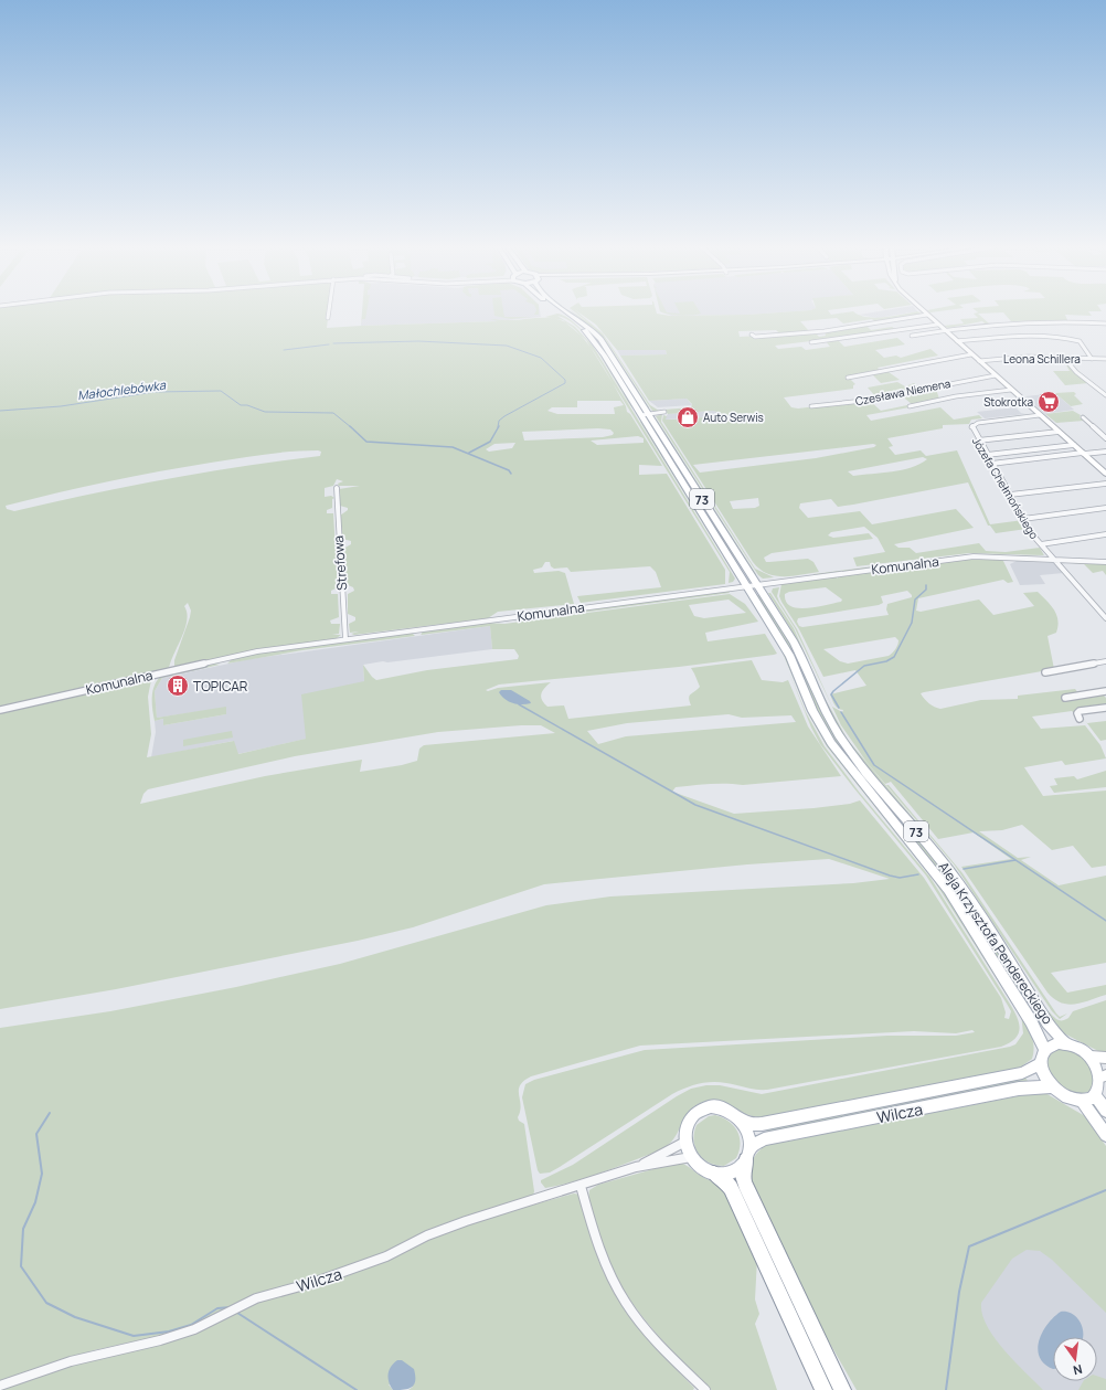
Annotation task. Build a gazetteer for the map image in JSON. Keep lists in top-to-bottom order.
{
  "streets": {
    "main road": ["73", "Aleja Krzysztofa Pendereckiego", "Wilcza"],
    "street": [
      "Leona Schillera",
      "Czesława Niemena",
      "Józefa Chełmońskiego",
      "Strefowa",
      "Komunalna"
    ]
  },
  "crossings": [
    ["Józefa Chełmońskiego", "Komunalna"],
    ["73", "Aleja Krzysztofa Pendereckiego"],
    ["73", "Wilcza"],
    ["Strefowa", "Komunalna"],
    ["Komunalna", "Aleja Krzysztofa Pendereckiego"],
    ["Aleja Krzysztofa Pendereckiego", "Wilcza"]
  ],
  "water": ["Małochlebówka"],
  "places": {
    "supermarket": ["Stokrotka"],
    "shop": ["Auto Serwis"],
    "building": ["TOPICAR"]
  },
  "north": "bottom"
}
